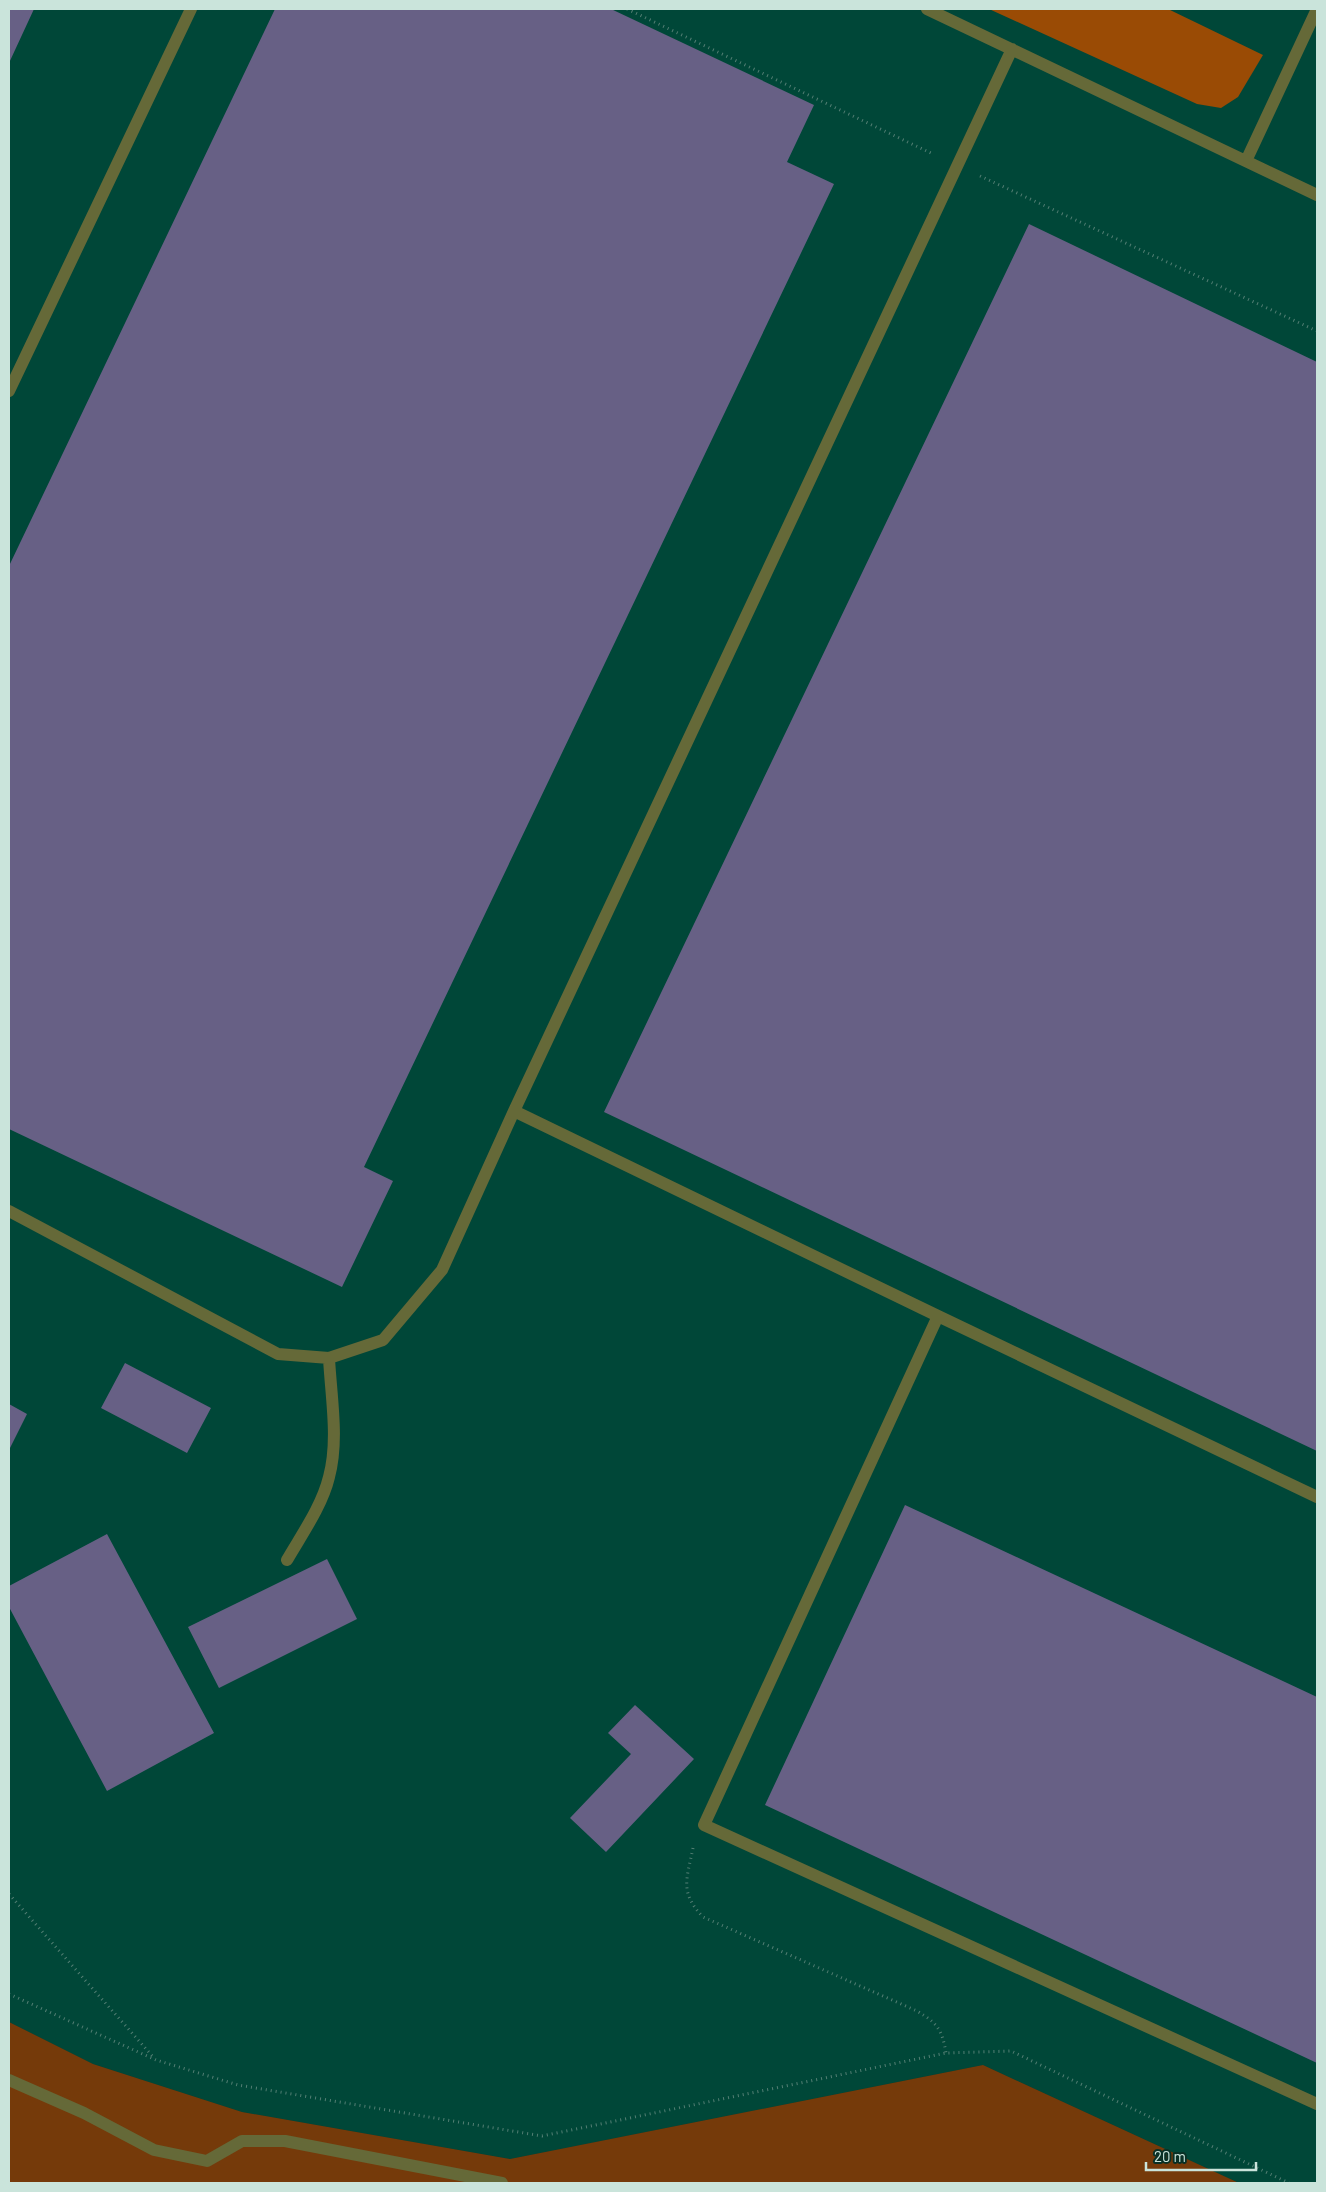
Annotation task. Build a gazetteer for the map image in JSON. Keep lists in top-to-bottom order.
{
  "scale_bar": "20 m"
}
